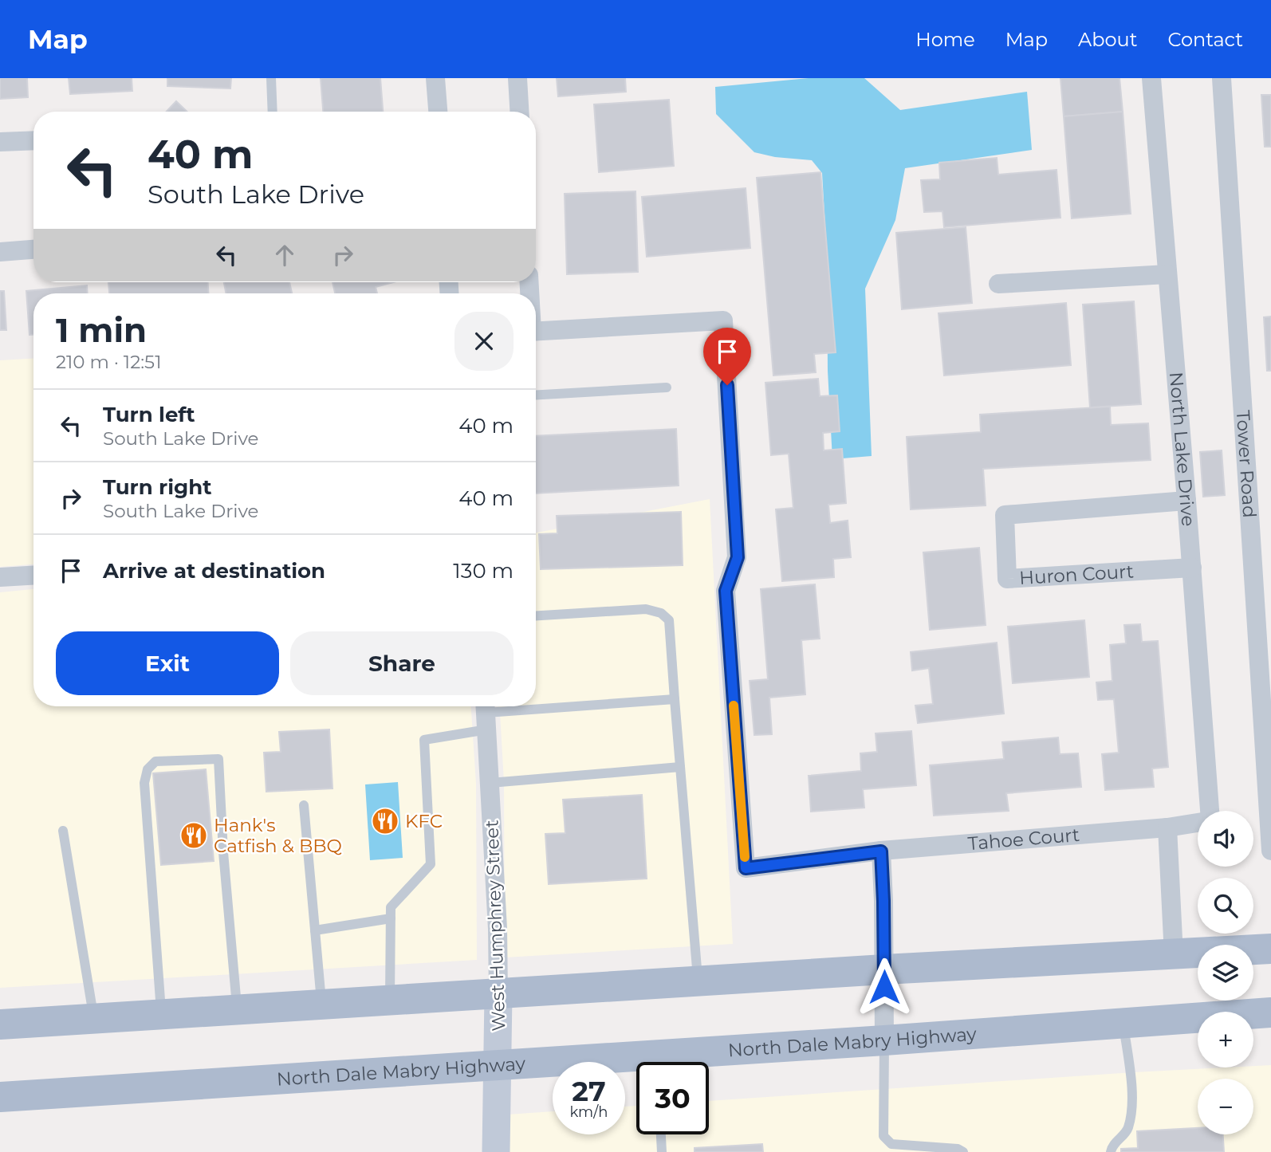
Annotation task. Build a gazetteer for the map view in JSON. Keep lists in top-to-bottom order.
{
  "streets": {
    "main road": ["North Dale Mabry Highway"],
    "street": [
      "North Lake Drive",
      "Tower Road",
      "Huron Court",
      "Tahoe Court",
      "West Humphrey Street"
    ]
  },
  "crossings": [
    ["North Lake Drive", "Huron Court"],
    ["North Lake Drive", "Tahoe Court"],
    ["West Humphrey Street", "North Dale Mabry Highway"]
  ],
  "places": {
    "restaurant": ["KFC", "Hank's Catfish & BBQ"]
  },
  "page": {
    "header": "Map",
    "nav": [
      "Home",
      "Map",
      "About",
      "Contact"
    ],
    "turn": ["40 m", "South Lake Drive"],
    "heading": ["1 min", "210 m · 12:51"],
    "list": [
      {
        "name": "Turn left",
        "note": "South Lake Drive",
        "value": "40 m"
      },
      {
        "name": "Turn right",
        "note": "South Lake Drive",
        "value": "40 m"
      },
      {
        "name": "Arrive at destination",
        "value": "130 m"
      }
    ],
    "buttons": ["Exit", "Share"],
    "map_buttons": ["+", "−"],
    "speed": "27 km/h",
    "limit": "30"
  }
}
